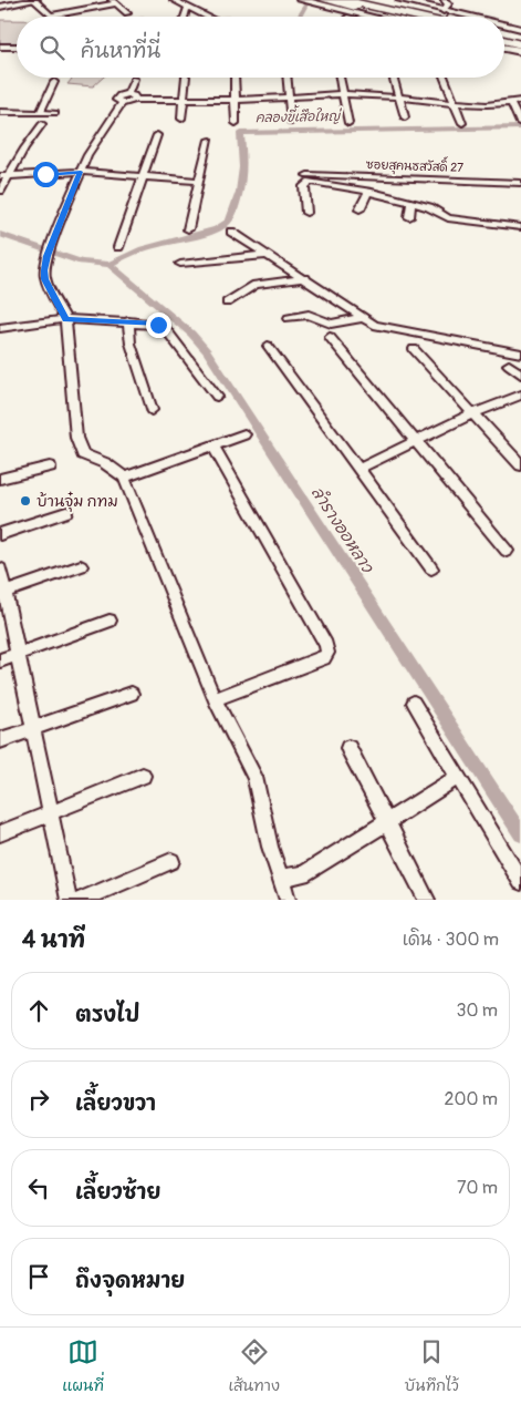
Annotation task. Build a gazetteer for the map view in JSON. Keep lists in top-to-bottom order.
{
  "streets": {
    "street": ["ซอยสุคนธสวัสดิ์ 27"]
  },
  "water": ["คลองขี้เสือใหญ่", "ลำรางออหลาว"],
  "places": ["บ้านจุ๋ม กทม"],
  "page": {
    "search": "ค้นหาที่นี่",
    "heading": ["4 นาที", "เดิน · 300 m"],
    "list": [
      ["ตรงไป", "30 m"],
      ["เลี้ยวขวา", "200 m"],
      ["เลี้ยวซ้าย", "70 m"],
      "ถึงจุดหมาย"
    ],
    "nav": ["แผนที่", "เส้นทาง", "บันทึกไว้"]
  }
}
